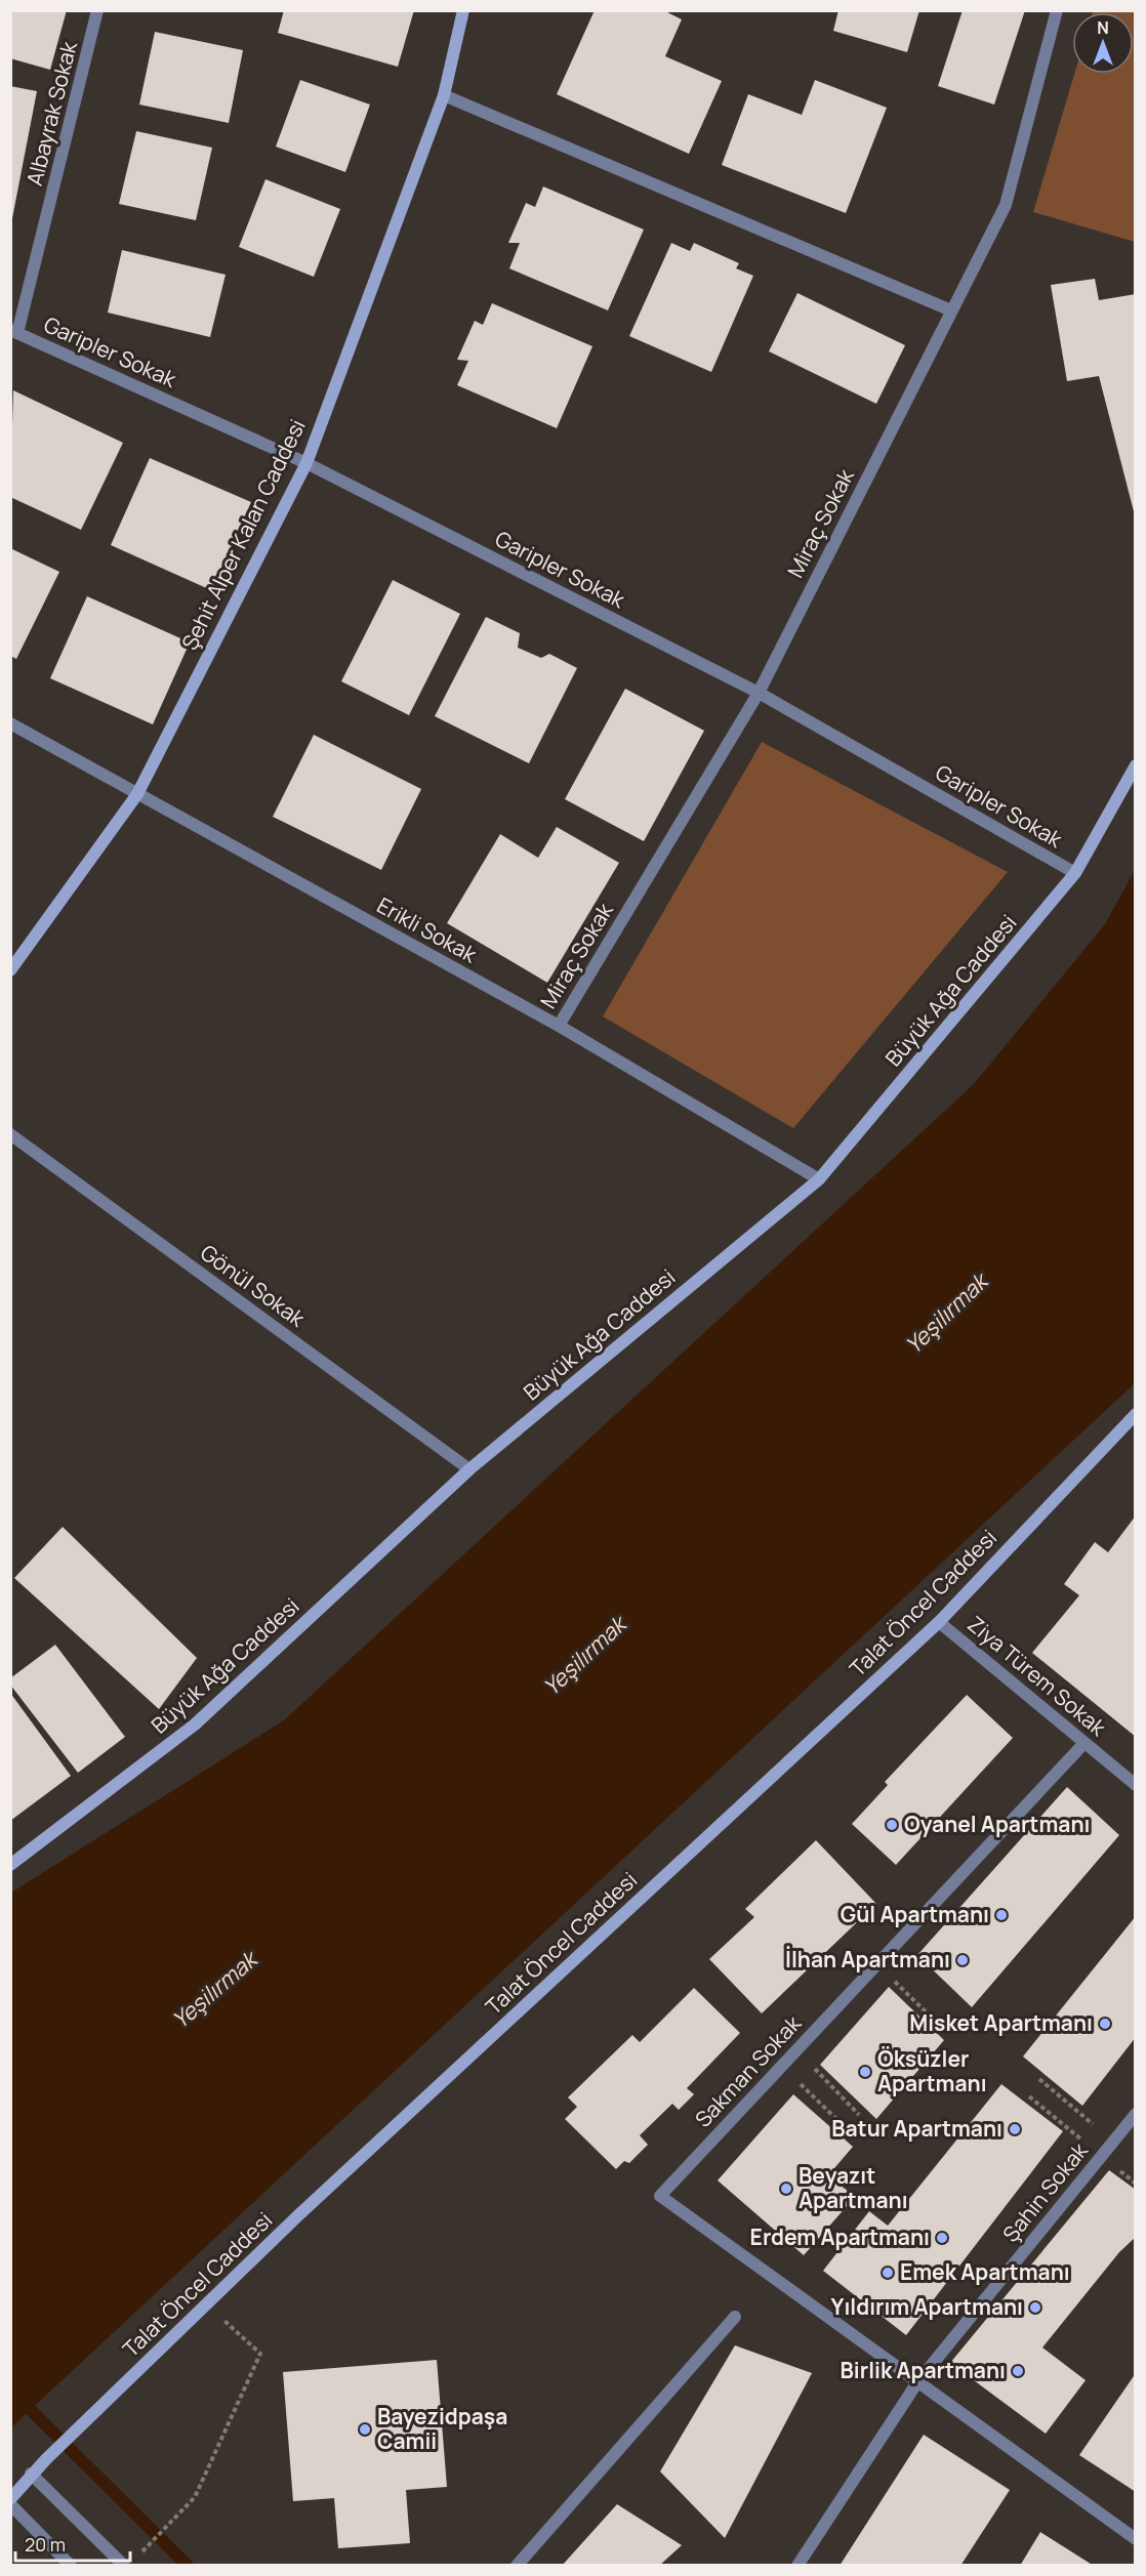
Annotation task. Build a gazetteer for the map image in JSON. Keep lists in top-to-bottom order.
{
  "streets": {
    "street": [
      "Albayrak Sokak",
      "Garipler Sokak",
      "Miraç Sokak",
      "Şehit Alper Kalan Caddesi",
      "Erikli Sokak",
      "Büyük Ağa Caddesi",
      "Gönül Sokak",
      "Talat Öncel Caddesi",
      "Ziya Türem Sokak",
      "Sakman Sokak",
      "Şahin Sokak"
    ]
  },
  "crossings": [
    ["Albayrak Sokak", "Garipler Sokak"],
    ["Garipler Sokak", "Miraç Sokak"],
    ["Garipler Sokak", "Şehit Alper Kalan Caddesi"],
    ["Garipler Sokak", "Büyük Ağa Caddesi"],
    ["Miraç Sokak", "Erikli Sokak"],
    ["Şehit Alper Kalan Caddesi", "Erikli Sokak"],
    ["Erikli Sokak", "Büyük Ağa Caddesi"],
    ["Büyük Ağa Caddesi", "Gönül Sokak"],
    ["Talat Öncel Caddesi", "Ziya Türem Sokak"],
    ["Ziya Türem Sokak", "Sakman Sokak"],
    ["Sakman Sokak", "Şahin Sokak"]
  ],
  "water": ["Yeşilırmak"],
  "places": [
    "Oyanel Apartmanı",
    "Gül Apartmanı",
    "İlhan Apartmanı",
    "Misket Apartmanı",
    "Öksüzler Apartmanı",
    "Batur Apartmanı",
    "Beyazıt Apartmanı",
    "Erdem Apartmanı",
    "Emek Apartmanı",
    "Yıldırım Apartmanı",
    "Birlik Apartmanı",
    "Bayezidpaşa Camii"
  ],
  "scale_bar": "20 m",
  "north": "top"
}
